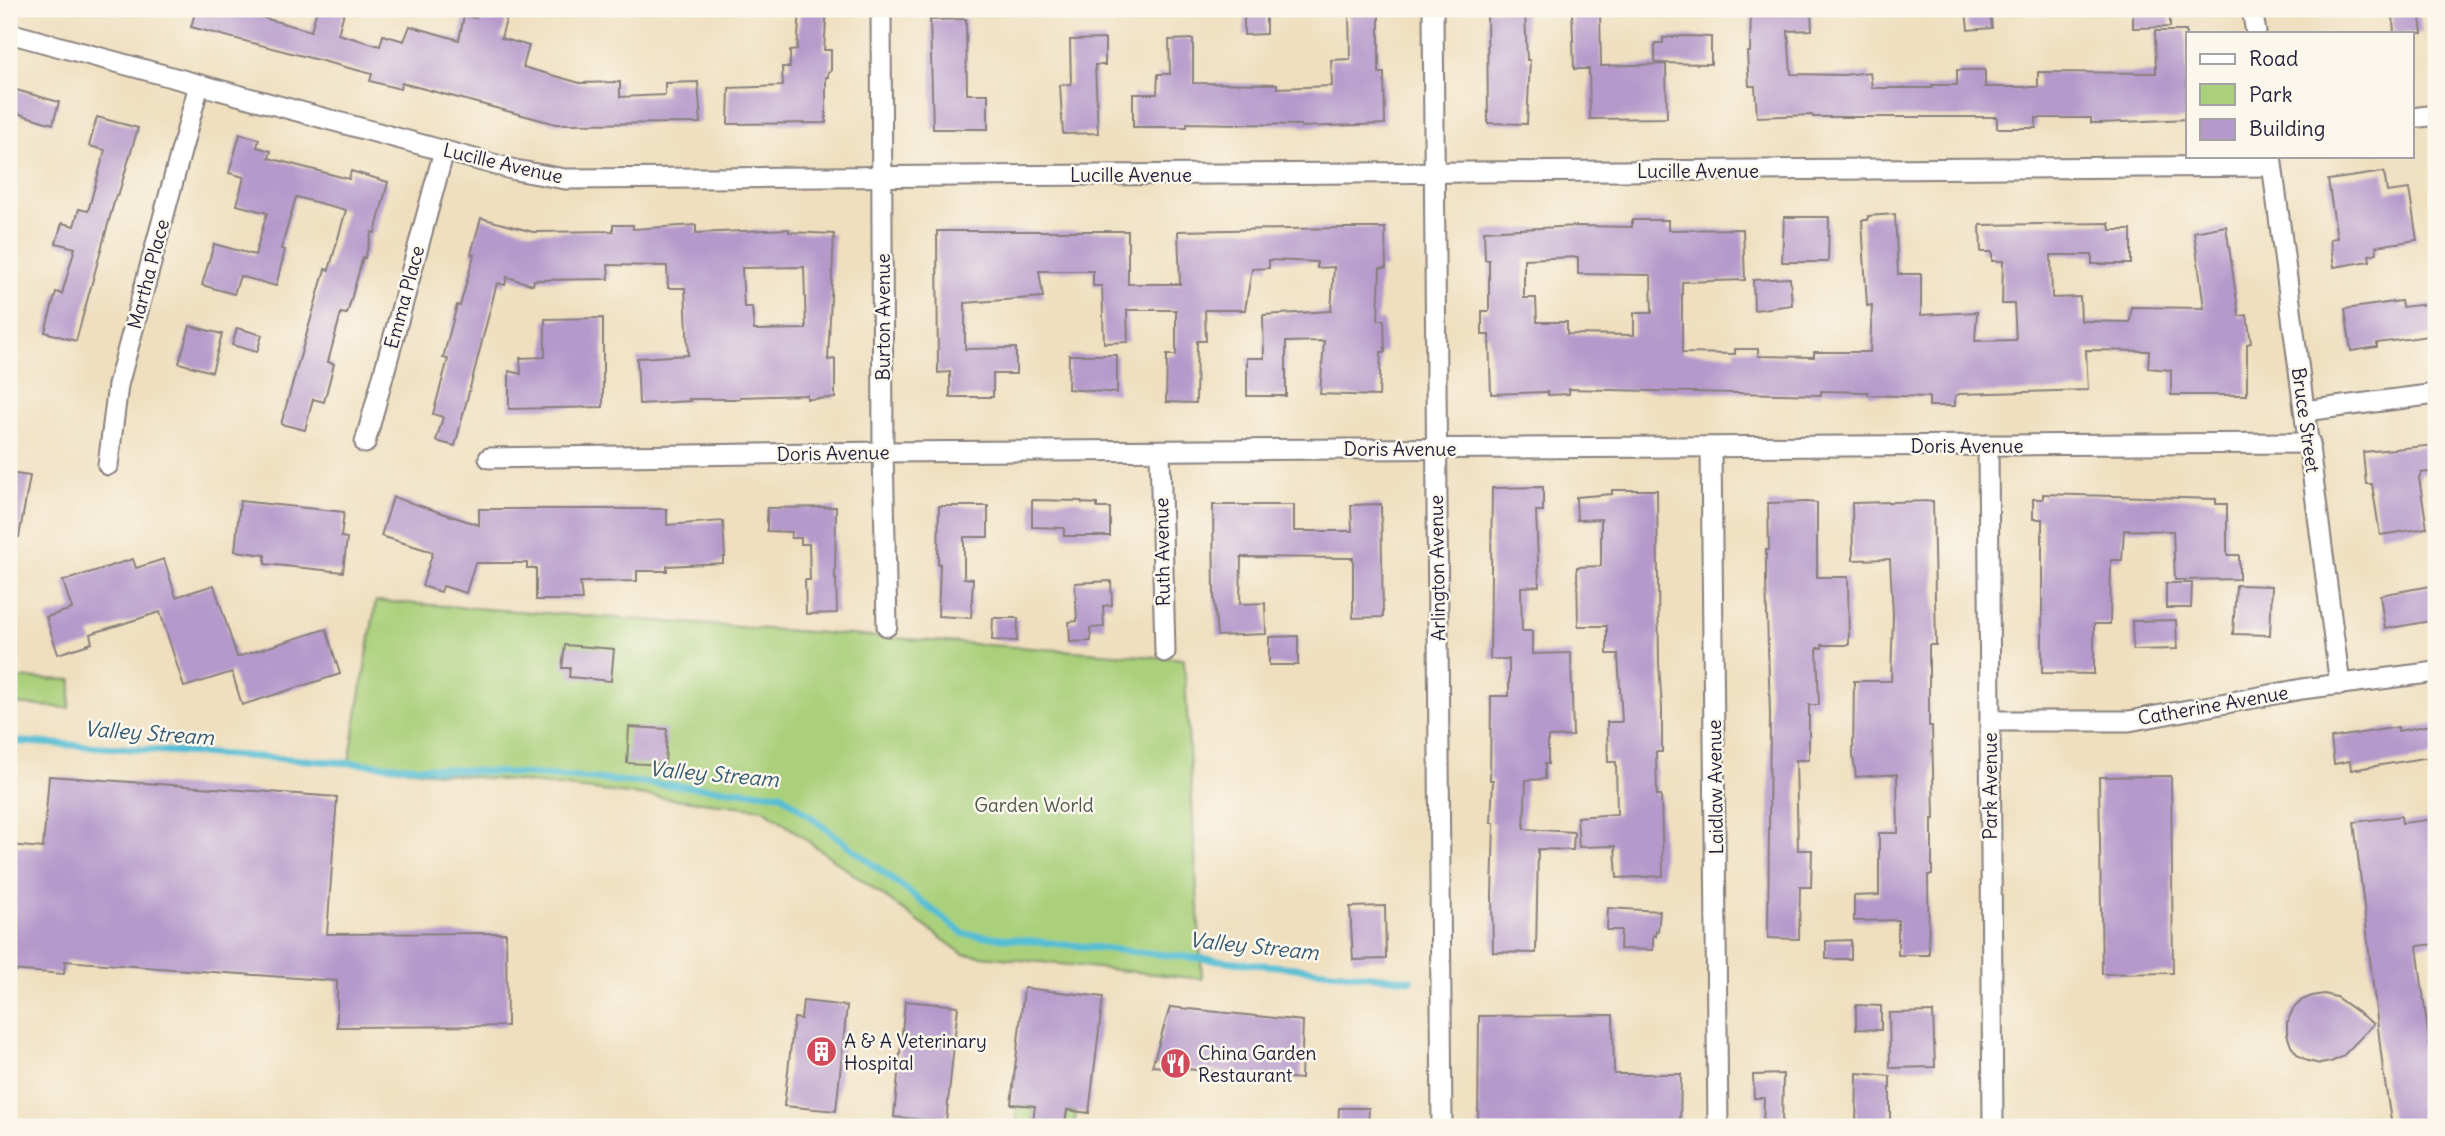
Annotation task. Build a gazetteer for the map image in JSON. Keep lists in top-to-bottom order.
{
  "streets": {
    "street": [
      "Lucille Avenue",
      "Martha Place",
      "Emma Place",
      "Burton Avenue",
      "Bruce Street",
      "Doris Avenue",
      "Ruth Avenue",
      "Arlington Avenue",
      "Catherine Avenue",
      "Park Avenue",
      "Laidlaw Avenue"
    ]
  },
  "crossings": [
    ["Lucille Avenue", "Martha Place"],
    ["Lucille Avenue", "Emma Place"],
    ["Lucille Avenue", "Burton Avenue"],
    ["Lucille Avenue", "Bruce Street"],
    ["Lucille Avenue", "Arlington Avenue"],
    ["Burton Avenue", "Doris Avenue"],
    ["Bruce Street", "Doris Avenue"],
    ["Bruce Street", "Catherine Avenue"],
    ["Doris Avenue", "Ruth Avenue"],
    ["Doris Avenue", "Arlington Avenue"],
    ["Doris Avenue", "Park Avenue"],
    ["Doris Avenue", "Laidlaw Avenue"],
    ["Catherine Avenue", "Park Avenue"]
  ],
  "water": ["Valley Stream"],
  "parks": ["Garden World"],
  "places": {
    "building": ["A & A Veterinary Hospital"],
    "restaurant": ["China Garden Restaurant"]
  },
  "legend": ["Road", "Park", "Building"]
}
